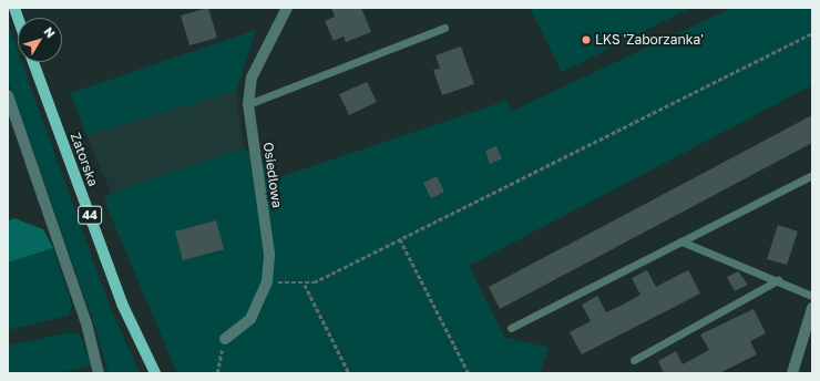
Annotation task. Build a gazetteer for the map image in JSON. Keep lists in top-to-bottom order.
{
  "streets": {
    "main road": ["Zatorska", "44"],
    "street": ["Osiedlowa"]
  },
  "places": ["LKS 'Zaborzanka'"],
  "north": "top right"
}
